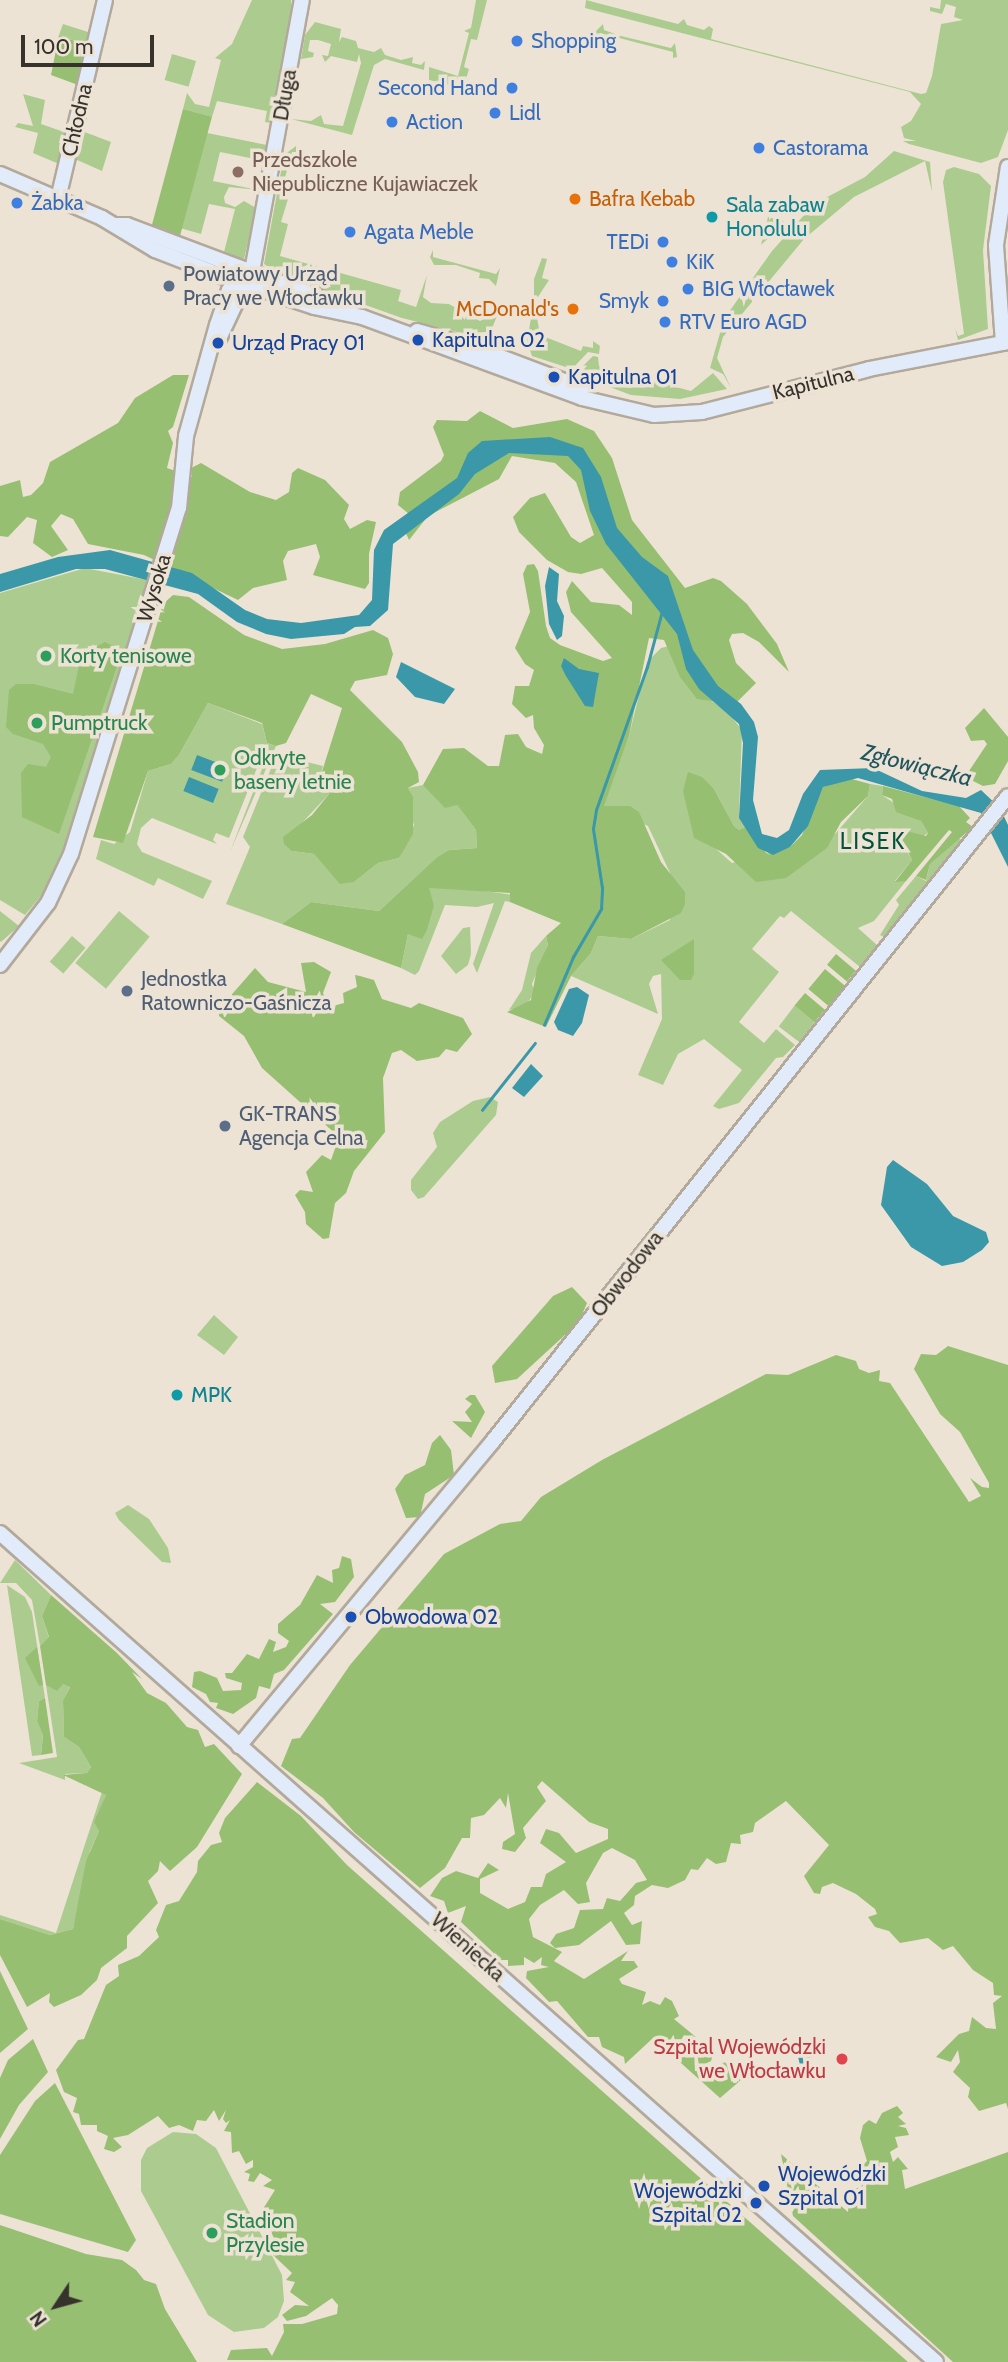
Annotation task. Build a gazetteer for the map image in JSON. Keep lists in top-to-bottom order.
{
  "streets": {
    "street": [
      "Długa",
      "Chłodna",
      "Kapitulna",
      "Wysoka",
      "Obwodowa",
      "Wieniecka"
    ]
  },
  "crossings": [
    ["Długa", "Kapitulna"],
    ["Długa", "Wysoka"],
    ["Chłodna", "Kapitulna"],
    ["Kapitulna", "Wysoka"],
    ["Obwodowa", "Wieniecka"]
  ],
  "districts": ["LISEK"],
  "water": ["Zgłowiączka"],
  "places": [
    "Shopping",
    "Second Hand",
    "Lidl",
    "Action",
    "Castorama",
    "Przedszkole Niepubliczne Kujawiaczek",
    "Bafra Kebab",
    "Żabka",
    "Sala zabaw Honolulu",
    "Agata Meble",
    "TEDi",
    "KiK",
    "Powiatowy Urząd Pracy we Włocławku",
    "BIG Włocławek",
    "Smyk",
    "McDonald's",
    "RTV Euro AGD",
    "Kapitulna 02",
    "Urząd Pracy 01",
    "Kapitulna 01",
    "Korty tenisowe",
    "Pumptruck",
    "Odkryte baseny letnie",
    "Jednostka Ratowniczo-Gaśnicza",
    "GK-TRANS Agencja Celna",
    "MPK",
    "Obwodowa 02",
    "Szpital Wojewódzki we Włocławku",
    "Wojewódzki Szpital 01",
    "Wojewódzki Szpital 02",
    "Stadion Przylesie"
  ],
  "scale_bar": "100 m",
  "north": "bottom left"
}
